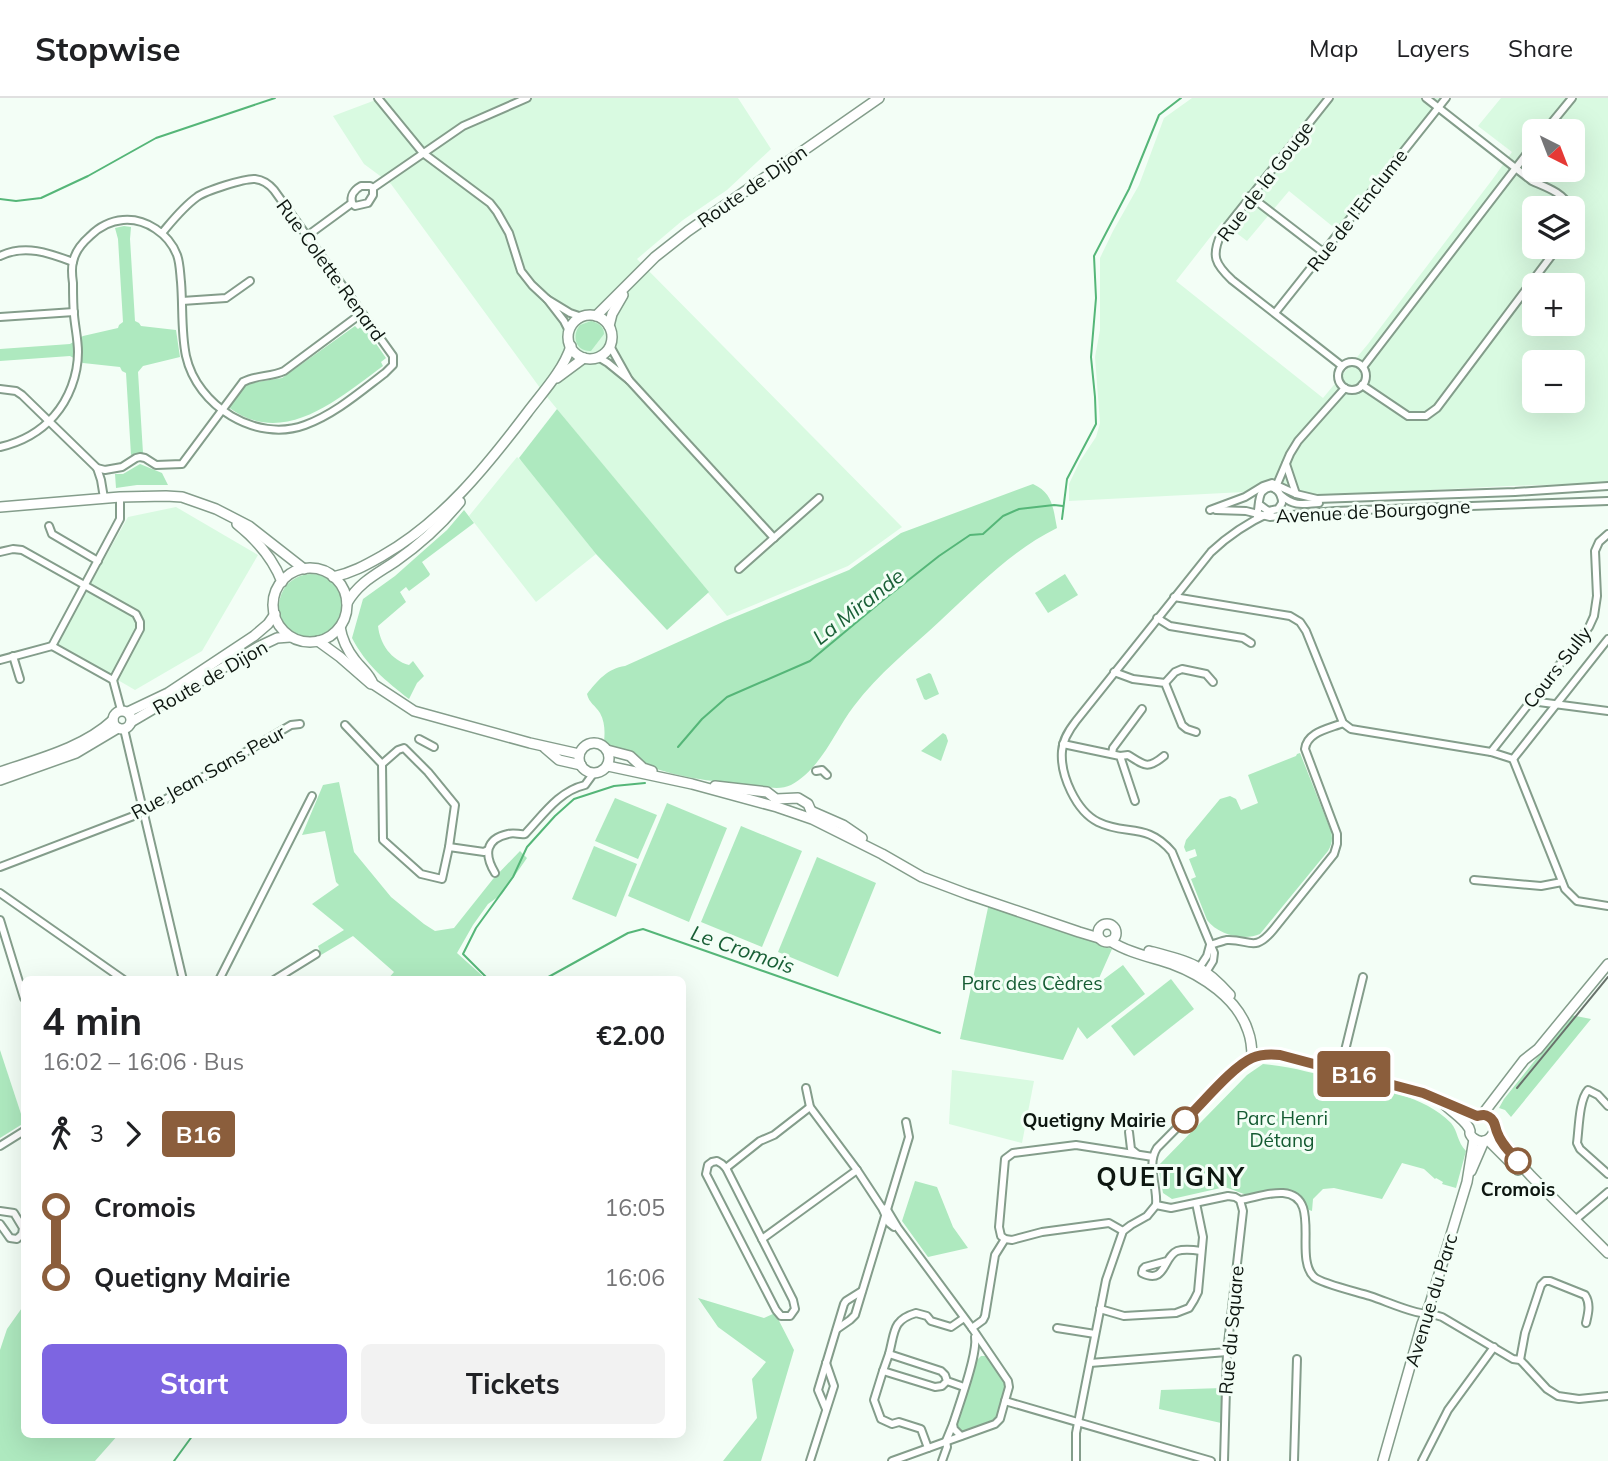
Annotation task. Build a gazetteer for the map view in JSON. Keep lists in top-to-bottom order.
{
  "streets": {
    "main road": ["Route de Dijon", "Avenue du Parc"],
    "street": [
      "Rue de la Gouge",
      "Rue de l'Enclume",
      "Rue Colette Renard",
      "Avenue de Bourgogne",
      "Cours Sully",
      "Rue Jean Sans Peur",
      "Rue du Square"
    ]
  },
  "crossings": [
    ["Rue de la Gouge", "Rue de l'Enclume"]
  ],
  "districts": ["QUETIGNY"],
  "water": ["La Mirande", "Le Cromois"],
  "parks": ["Parc des Cèdres", "Parc Henri Détang"],
  "places": ["Quetigny Mairie", "Cromois"],
  "lines": ["bus line B16"],
  "north": "bottom right",
  "page": {
    "header": "Stopwise",
    "nav": ["Map", "Layers", "Share"],
    "on_map": "B16",
    "map_buttons": ["+", "−"],
    "heading": ["4 min", "16:02 – 16:06 · Bus", "€2.00"],
    "legs": ["3", "B16"],
    "list": [
      {
        "name": "Cromois",
        "value": "16:05"
      },
      {
        "name": "Quetigny Mairie",
        "value": "16:06"
      }
    ],
    "buttons": ["Start", "Tickets"]
  }
}
